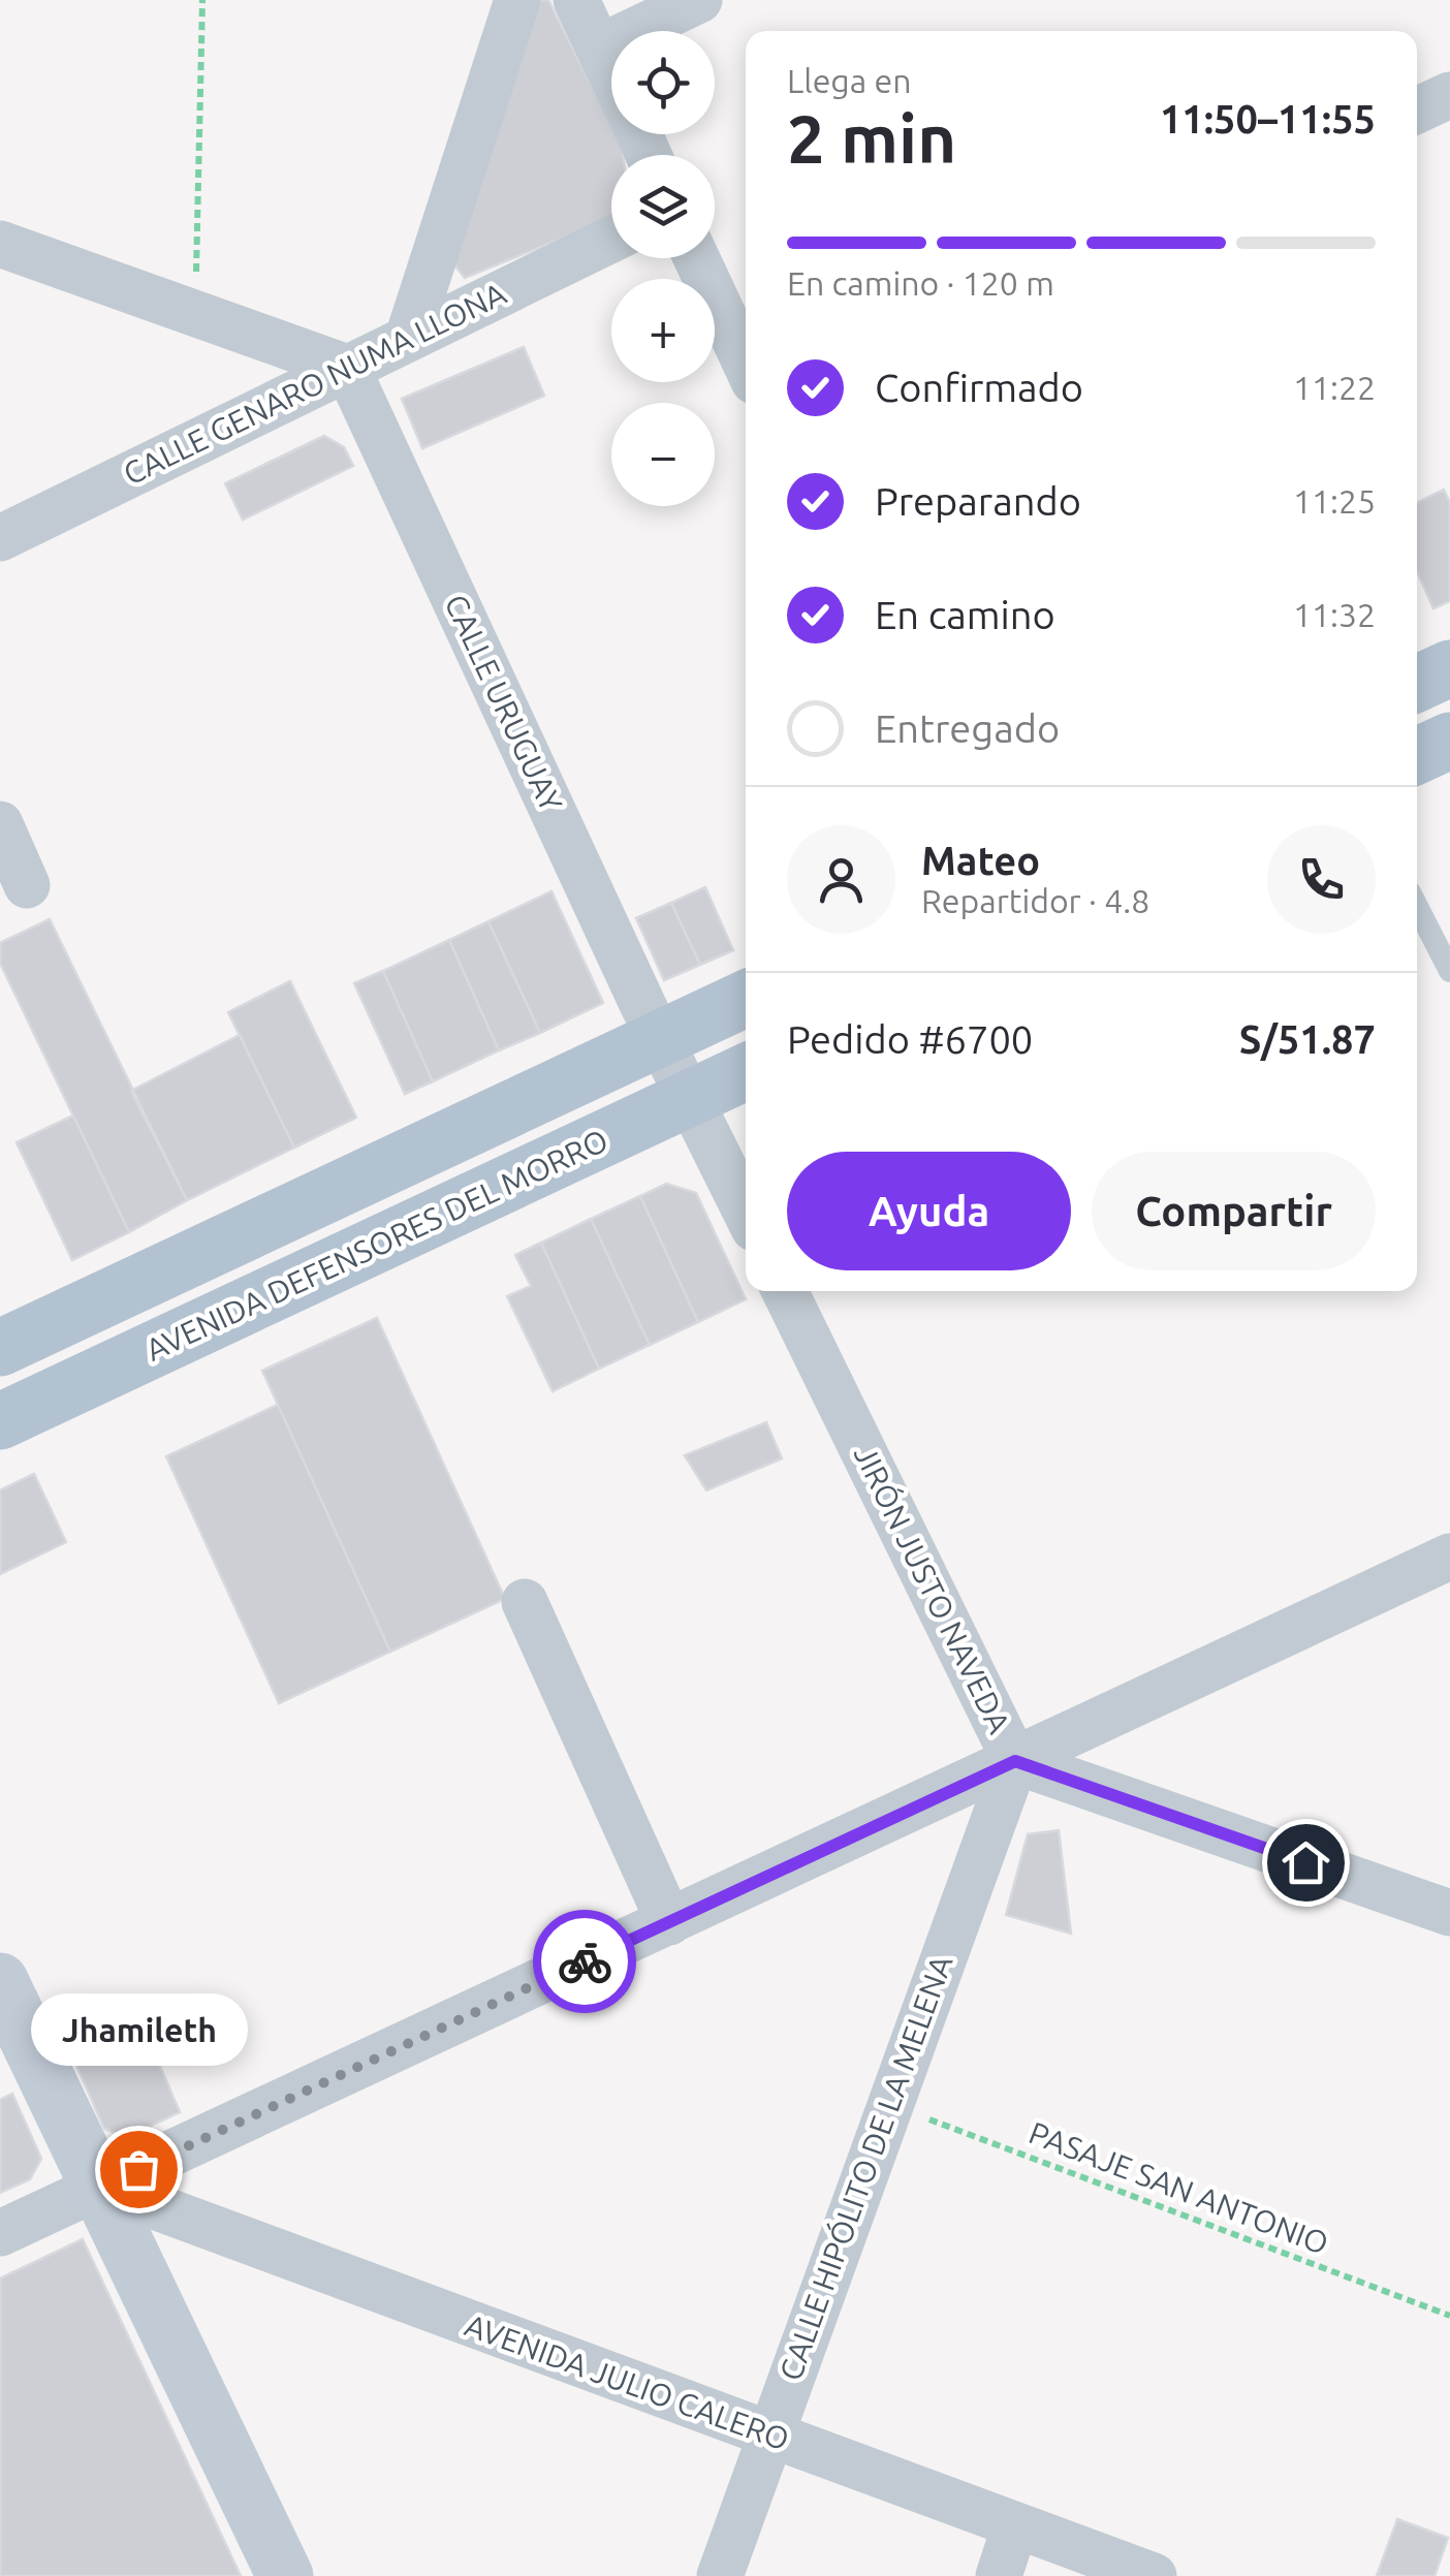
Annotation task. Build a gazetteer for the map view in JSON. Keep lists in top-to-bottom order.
{
  "streets": {
    "main road": ["AVENIDA DEFENSORES DEL MORRO"],
    "street": [
      "CALLE GENARO NUMA LLONA",
      "CALLE URUGUAY",
      "JIRÓN JUSTO NAVEDA",
      "CALLE HIPÓLITO DE LA MELENA",
      "AVENIDA JULIO CALERO"
    ],
    "path": ["PASAJE SAN ANTONIO"]
  },
  "crossings": [
    ["CALLE GENARO NUMA LLONA", "CALLE URUGUAY"],
    ["JIRÓN JUSTO NAVEDA", "CALLE HIPÓLITO DE LA MELENA"],
    ["CALLE HIPÓLITO DE LA MELENA", "PASAJE SAN ANTONIO"],
    ["CALLE HIPÓLITO DE LA MELENA", "AVENIDA JULIO CALERO"]
  ],
  "places": ["Jhamileth"],
  "page": {
    "map_buttons": ["+", "−"],
    "heading": ["2 min", "Llega en", "11:50–11:55"],
    "panel": [
      "Mateo",
      "Repartidor · 4.8",
      "Pedido #6700",
      "S/51.87"
    ],
    "bar": "En camino · 120 m",
    "list": [
      ["Confirmado", "11:22"],
      ["Preparando", "11:25"],
      ["En camino", "11:32"],
      "Entregado"
    ],
    "buttons": ["Ayuda", "Compartir"],
    "bubble": "Jhamileth"
  }
}
